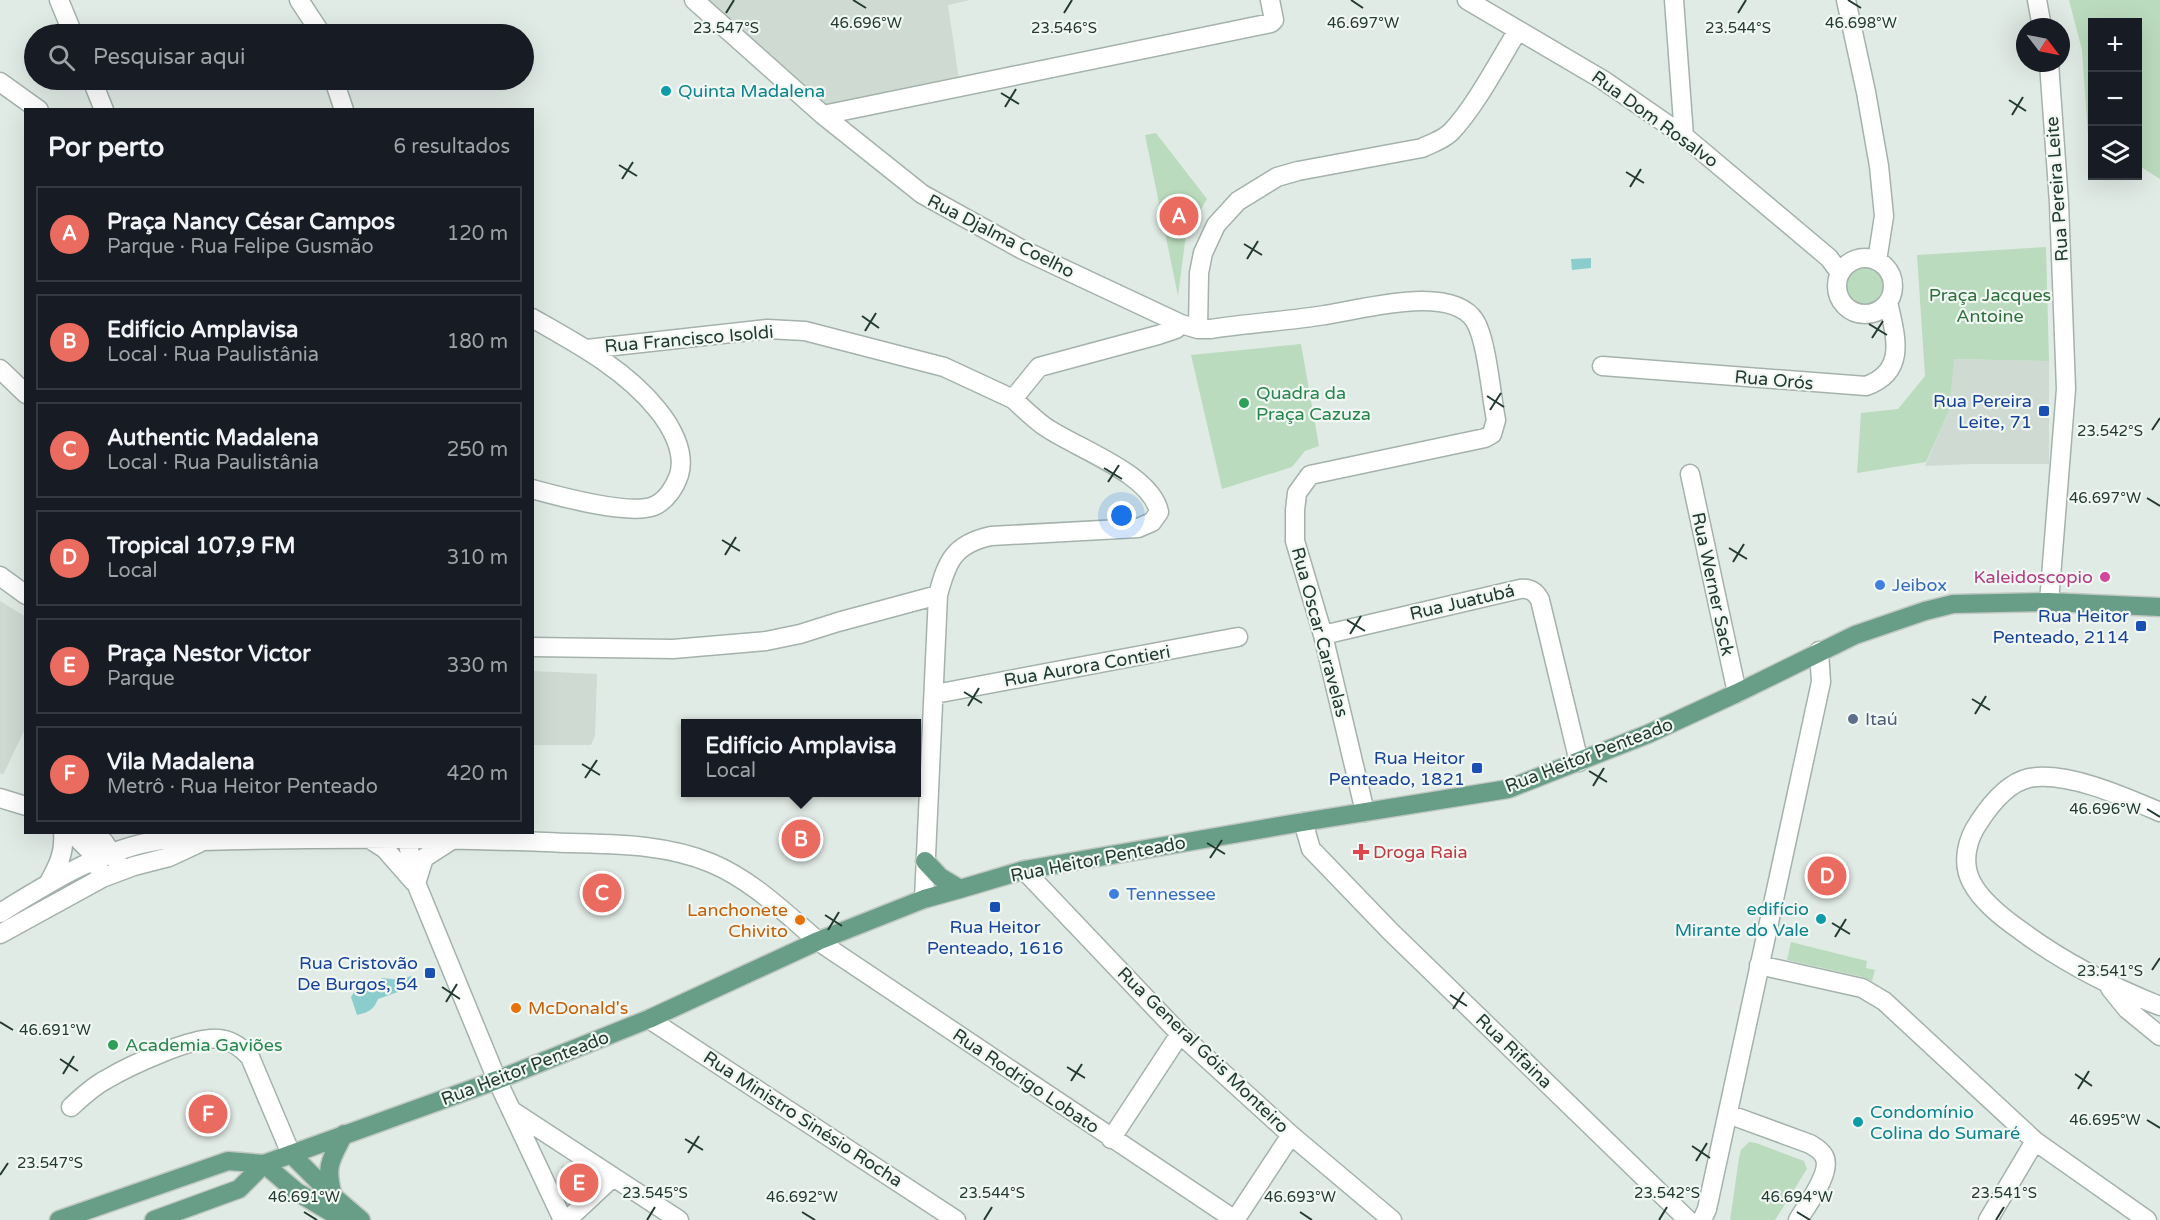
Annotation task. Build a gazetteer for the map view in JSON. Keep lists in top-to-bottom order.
{
  "streets": {
    "main road": ["Rua Heitor Penteado"],
    "street": [
      "Rua Dom Rosalvo",
      "Rua Pereira Leite",
      "Rua Djalma Coelho",
      "Rua Francisco Isoldi",
      "Rua Orós",
      "Rua Werner Sack",
      "Rua Juatubá",
      "Rua Oscar Caravelas",
      "Rua Aurora Contieri",
      "Rua General Góis Monteiro",
      "Rua Rifaina",
      "Rua Rodrigo Lobato",
      "Rua Ministro Sinésio Rocha"
    ]
  },
  "crossings": [
    ["Rua Dom Rosalvo", "Rua Orós"],
    ["Rua Pereira Leite", "Rua Heitor Penteado"],
    ["Rua Djalma Coelho", "Rua Oscar Caravelas"],
    ["Rua Werner Sack", "Rua Heitor Penteado"],
    ["Rua Juatubá", "Rua Oscar Caravelas"],
    ["Rua Juatubá", "Rua Heitor Penteado"],
    ["Rua Oscar Caravelas", "Rua Heitor Penteado"],
    ["Rua Heitor Penteado", "Rua General Góis Monteiro"],
    ["Rua Heitor Penteado", "Rua Rifaina"],
    ["Rua Heitor Penteado", "Rua Rodrigo Lobato"],
    ["Rua Heitor Penteado", "Rua Ministro Sinésio Rocha"]
  ],
  "parks": ["Praça Jacques Antoine"],
  "places": {
    "other": [
      "Quinta Madalena",
      "Quadra da Praça Cazuza",
      "Kaleidoscopio",
      "Jeibox",
      "Itaú",
      "Tennessee",
      "edifício Mirante do Vale",
      "Lanchonete Chivito",
      "McDonald's",
      "Academia Gaviões",
      "Condomínio Colina do Sumaré"
    ],
    "transit": [
      "Rua Pereira Leite, 71",
      "Rua Heitor Penteado, 2114",
      "Rua Heitor Penteado, 1821",
      "Rua Heitor Penteado, 1616",
      "Rua Cristovão De Burgos, 54"
    ],
    "health": ["Droga Raia"]
  },
  "north": "bottom right",
  "page": {
    "map_buttons": ["+", "−"],
    "search": "Pesquisar aqui",
    "heading": ["Por perto", "6 resultados"],
    "list": [
      {
        "mark": "A",
        "name": "Praça Nancy César Campos",
        "note": "Parque · Rua Felipe Gusmão",
        "value": "120 m"
      },
      {
        "mark": "B",
        "name": "Edifício Amplavisa",
        "note": "Local · Rua Paulistânia",
        "value": "180 m"
      },
      {
        "mark": "C",
        "name": "Authentic Madalena",
        "note": "Local · Rua Paulistânia",
        "value": "250 m"
      },
      {
        "mark": "D",
        "name": "Tropical 107,9 FM",
        "note": "Local",
        "value": "310 m"
      },
      {
        "mark": "E",
        "name": "Praça Nestor Victor",
        "note": "Parque",
        "value": "330 m"
      },
      {
        "mark": "F",
        "name": "Vila Madalena",
        "note": "Metrô · Rua Heitor Penteado",
        "value": "420 m"
      }
    ],
    "pins": [
      "A",
      "B",
      "D",
      "C",
      "F",
      "E"
    ],
    "popup": ["Edifício Amplavisa", "Local"]
  },
  "coordinates": [
    "46.696°W",
    "46.697°W",
    "46.698°W",
    "23.547°S",
    "23.546°S",
    "23.544°S",
    "23.542°S",
    "23.541°S",
    "46.691°W",
    "46.695°W",
    "23.545°S",
    "46.692°W",
    "46.693°W",
    "46.694°W"
  ]
}
